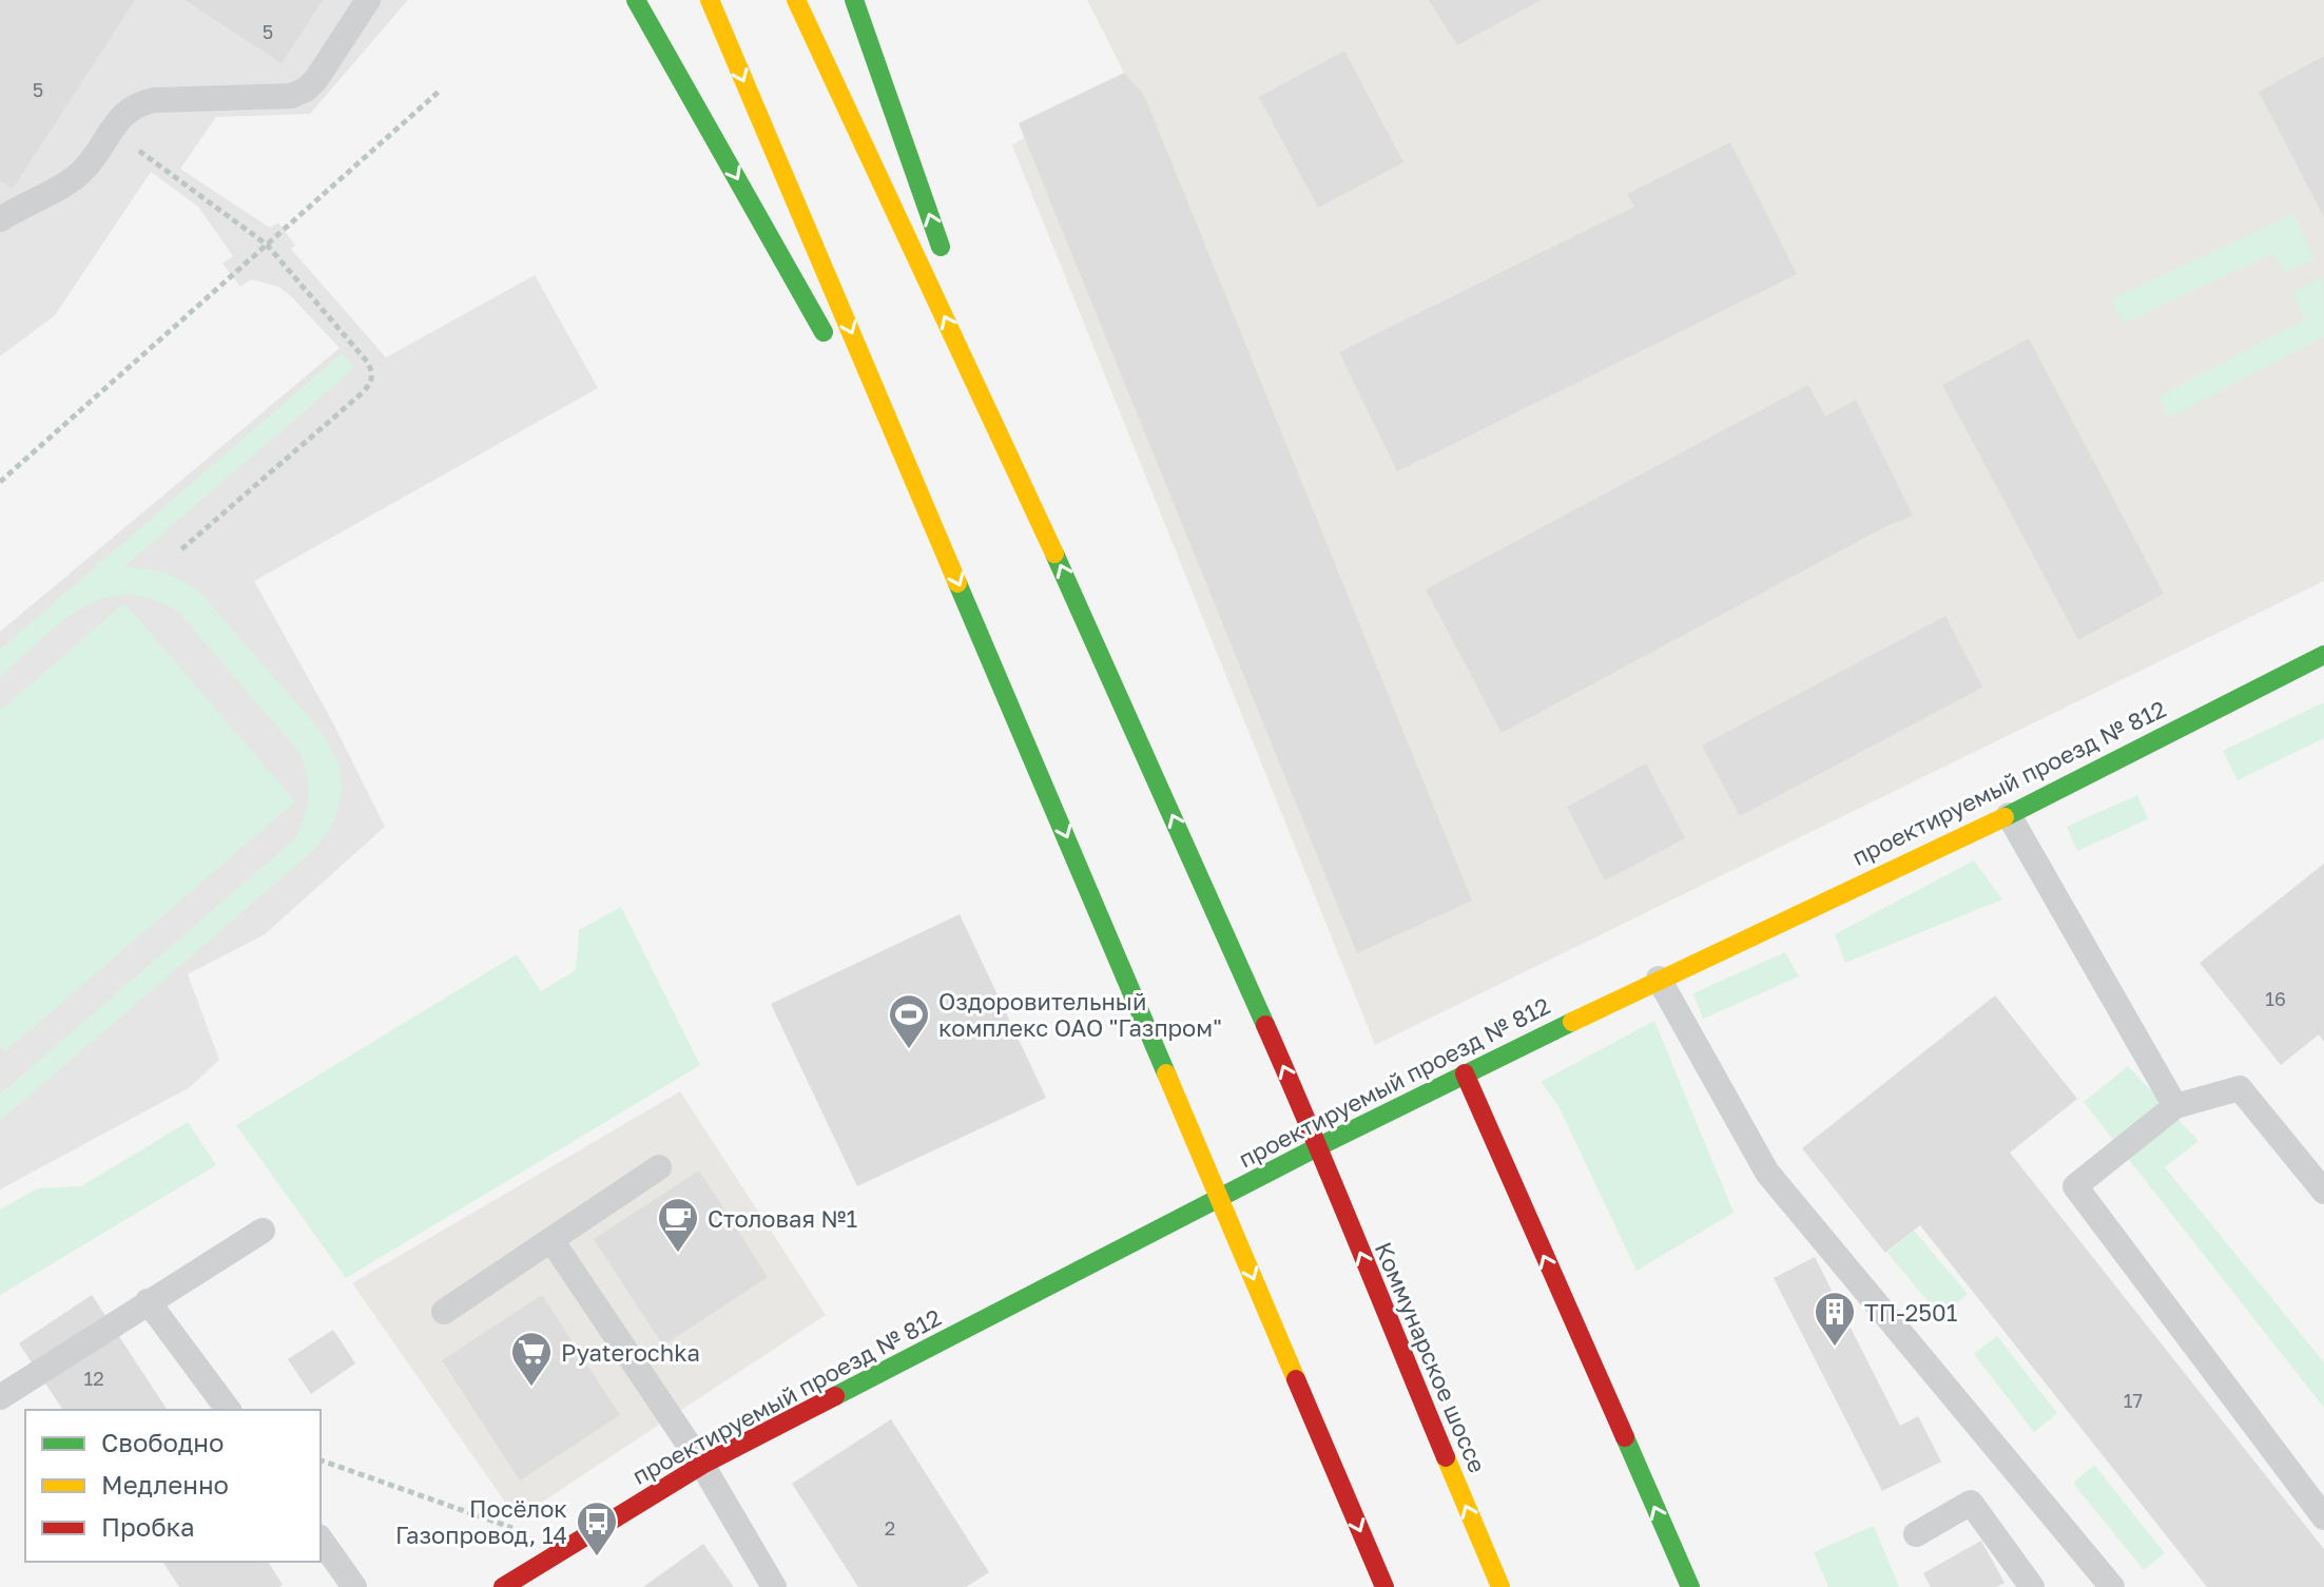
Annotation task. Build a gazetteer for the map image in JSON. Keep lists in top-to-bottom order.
{
  "streets": {
    "main road": ["проектируемый проезд № 812", "Коммунарское шоссе"]
  },
  "crossings": [
    ["проектируемый проезд № 812", "Коммунарское шоссе"]
  ],
  "places": {
    "sports": ["Оздоровительный комплекс ОАО \"Газпром\""],
    "cafe": ["Столовая №1"],
    "building": ["ТП-2501"],
    "supermarket": ["Pyaterochka"],
    "bus stop": ["Посёлок Газопровод, 14"]
  },
  "house_numbers": [
    "5",
    "5",
    "16",
    "12",
    "17",
    "2"
  ],
  "legend": ["Свободно", "Медленно", "Пробка"]
}
